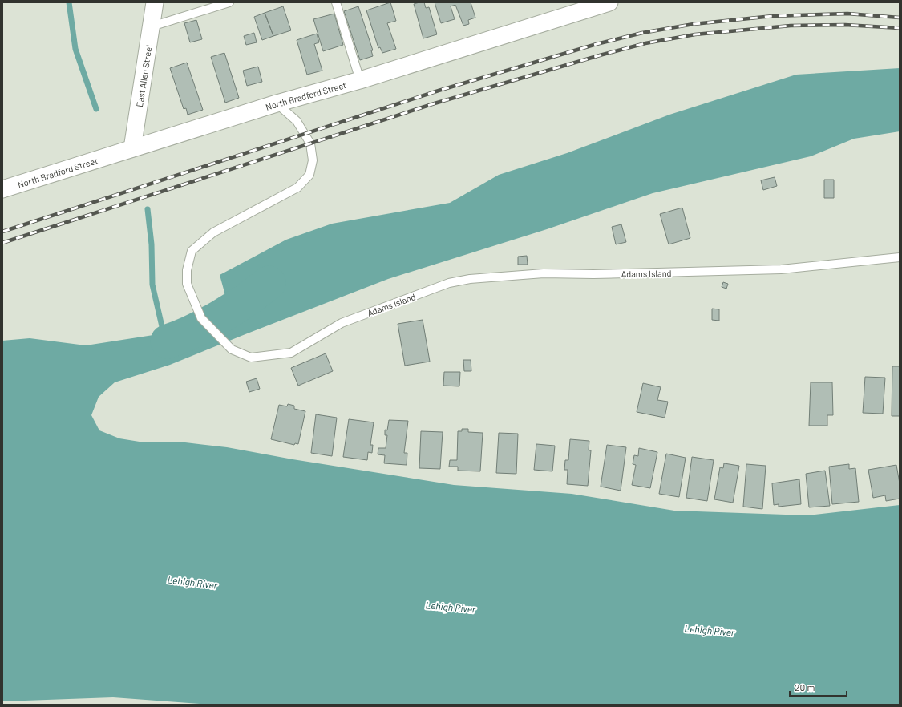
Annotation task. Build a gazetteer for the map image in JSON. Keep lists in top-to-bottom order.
{
  "streets": {
    "street": ["East Allen Street", "North Bradford Street"],
    "lane": ["Adams Island"]
  },
  "crossings": [
    ["East Allen Street", "North Bradford Street"],
    ["North Bradford Street", "Adams Island"]
  ],
  "water": ["Lehigh River"],
  "scale_bar": "20 m"
}
